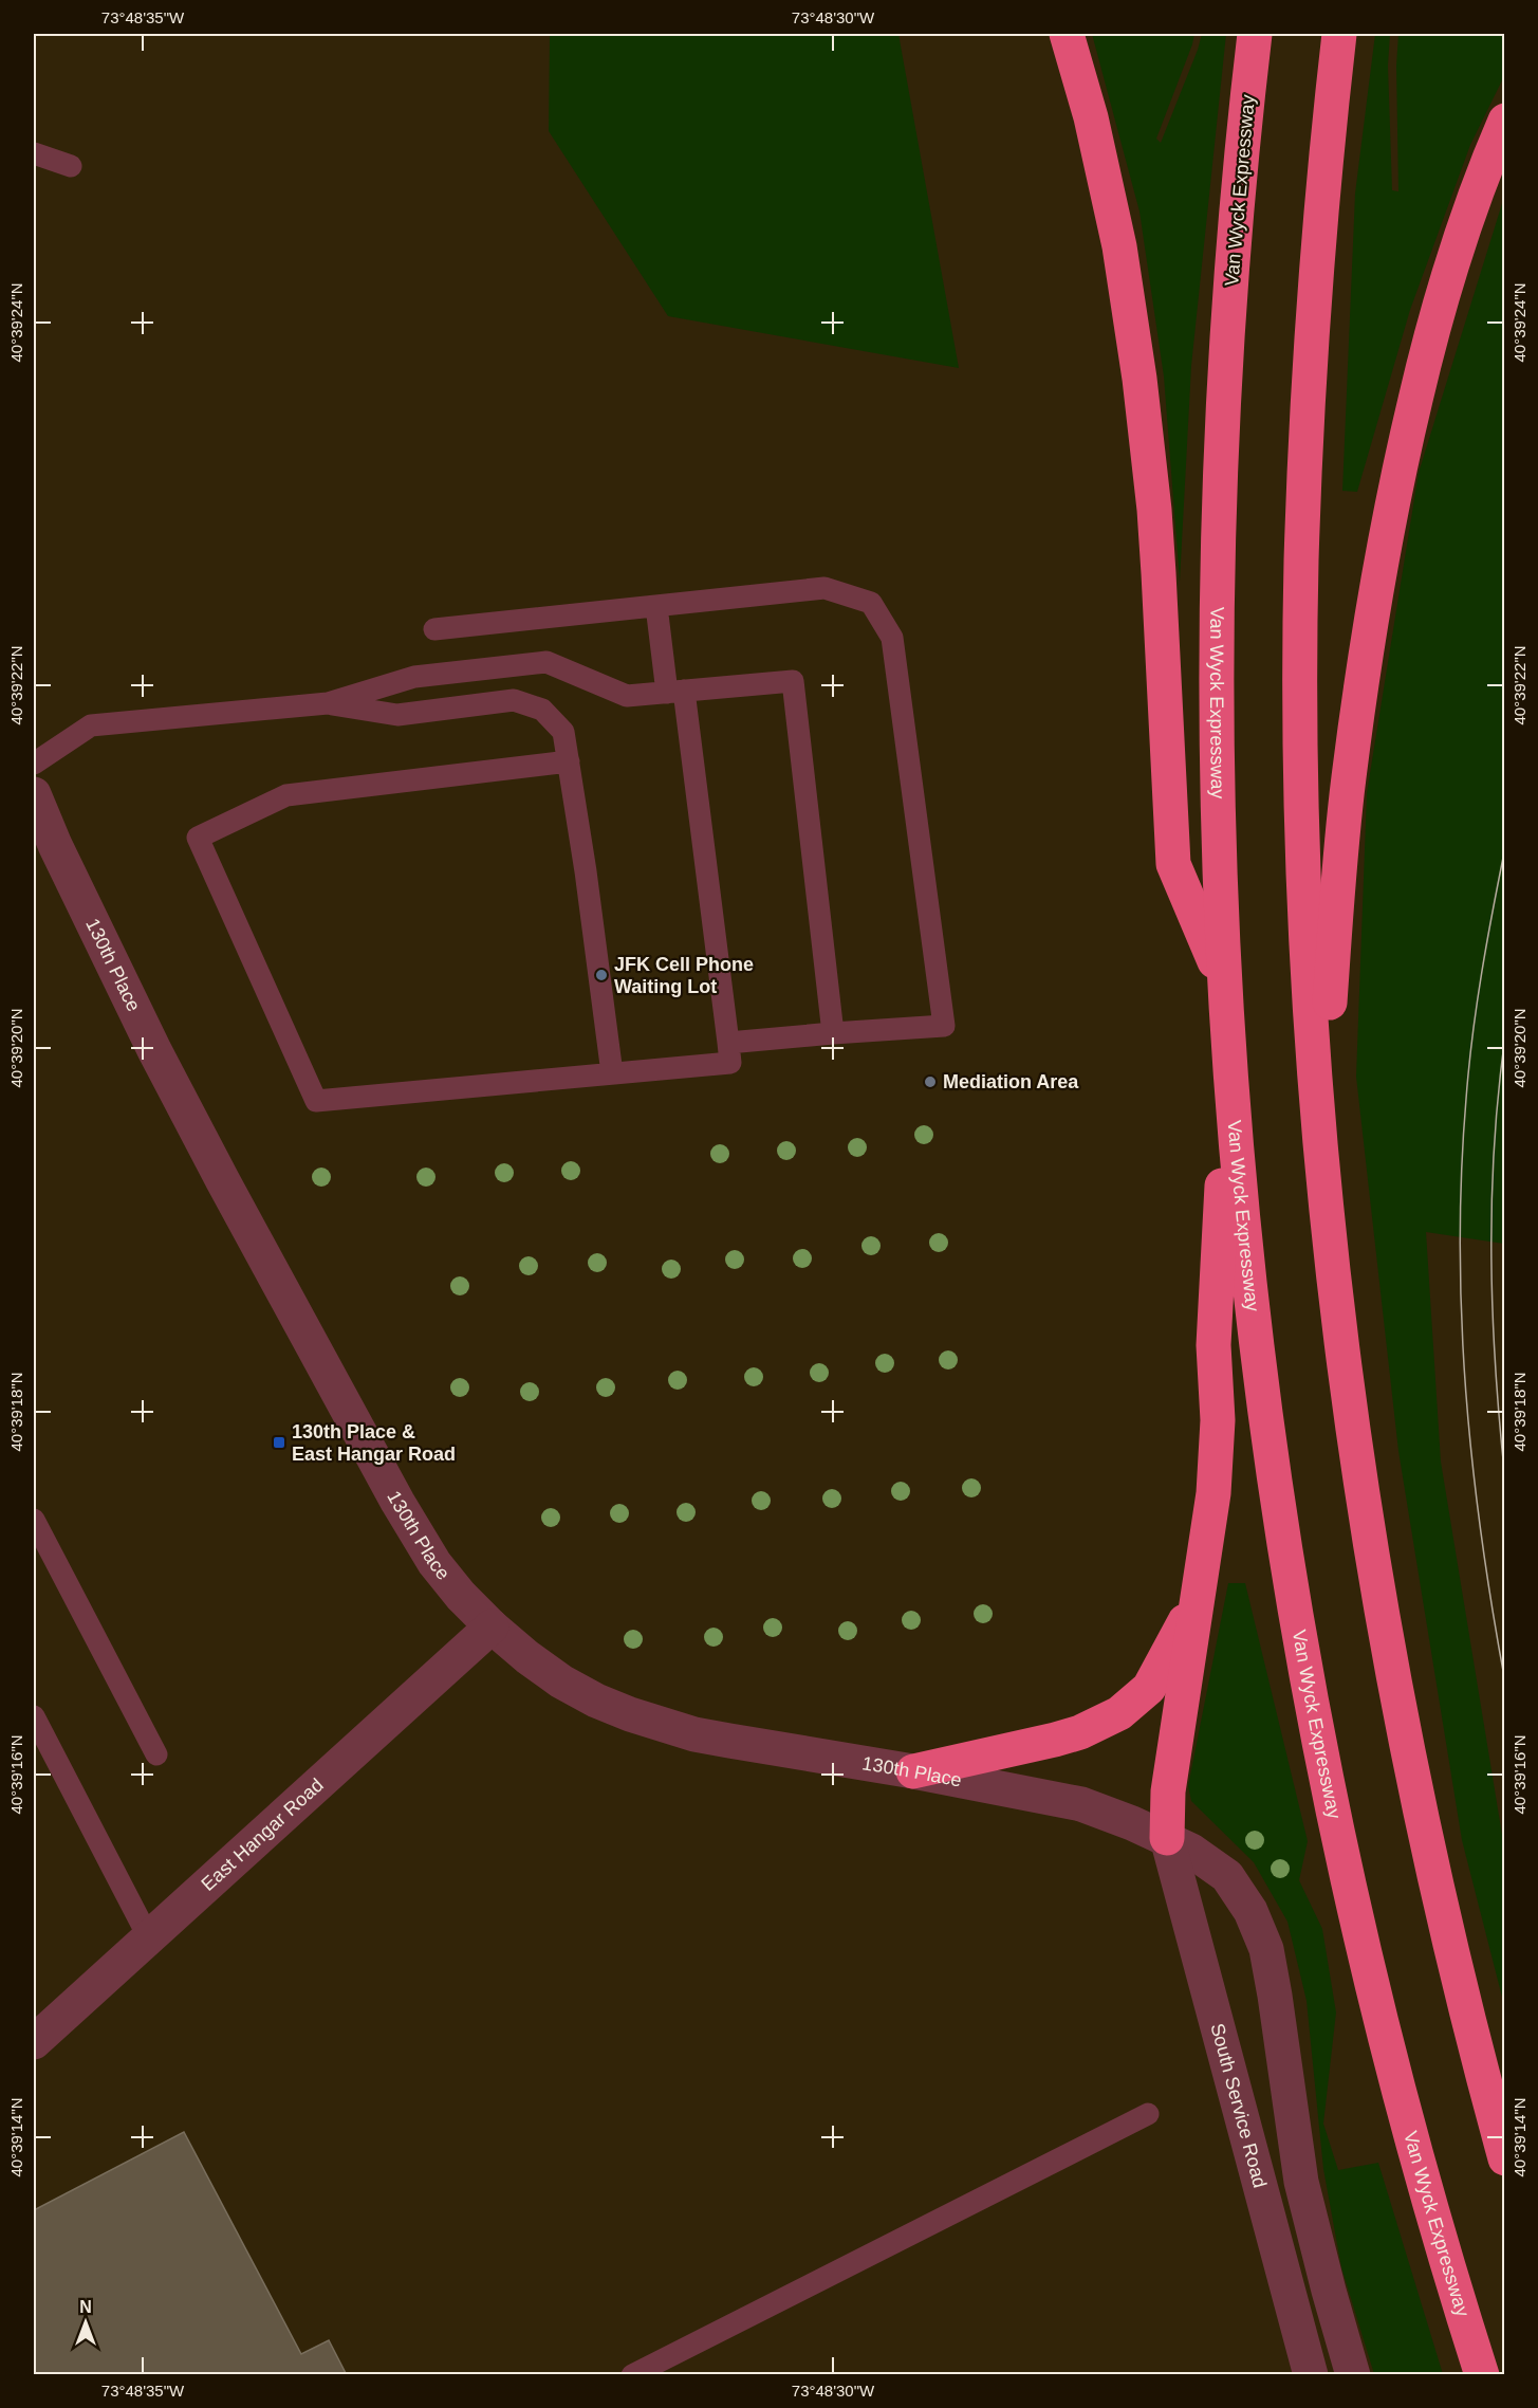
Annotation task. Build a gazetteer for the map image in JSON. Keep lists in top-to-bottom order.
{
  "streets": {
    "highway": ["Van Wyck Expressway"],
    "street": ["130th Place", "East Hangar Road", "South Service Road"]
  },
  "crossings": [
    ["130th Place", "East Hangar Road"],
    ["130th Place", "South Service Road"]
  ],
  "places": {
    "other": ["JFK Cell Phone Waiting Lot", "Mediation Area"],
    "transit": ["130th Place & East Hangar Road"]
  },
  "north": "top",
  "coordinates": [
    "73°48'35\"W",
    "73°48'30\"W",
    "40°39'24\"N",
    "40°39'22\"N",
    "40°39'20\"N",
    "40°39'18\"N",
    "40°39'16\"N",
    "40°39'14\"N"
  ]
}
